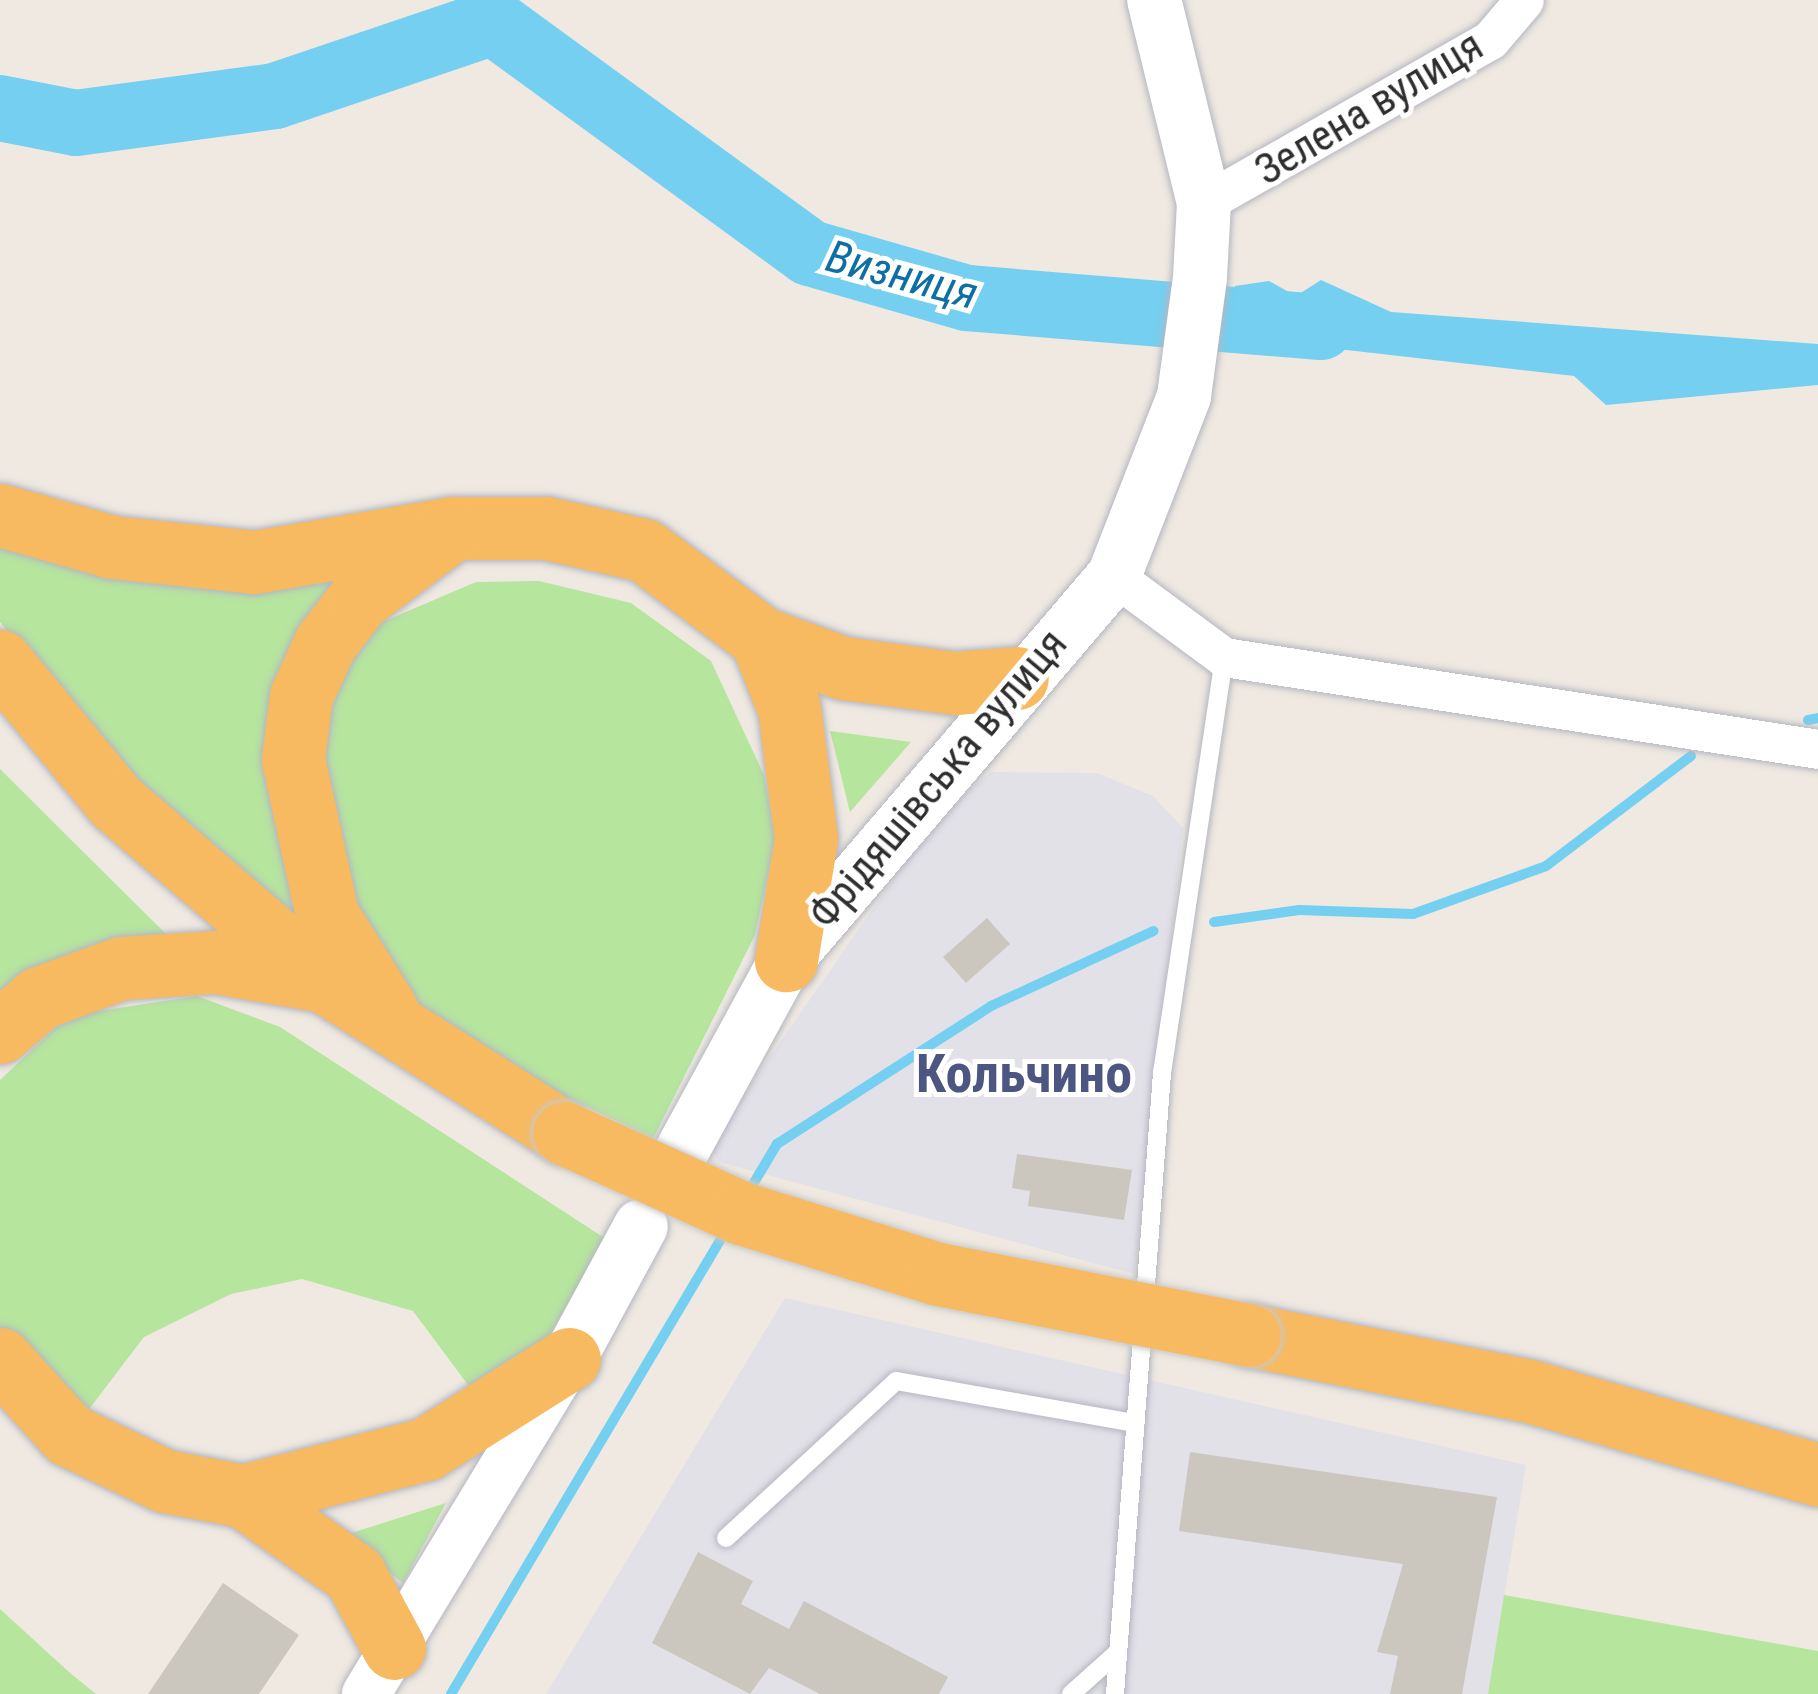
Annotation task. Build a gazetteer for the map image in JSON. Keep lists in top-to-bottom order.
{
  "streets": {
    "main road": ["Фрідяшівська вулиця"],
    "street": ["Зелена вулиця"]
  },
  "crossings": [
    ["Зелена вулиця", "Фрідяшівська вулиця"]
  ],
  "districts": ["Кольчино"],
  "water": ["Визниця"]
}
